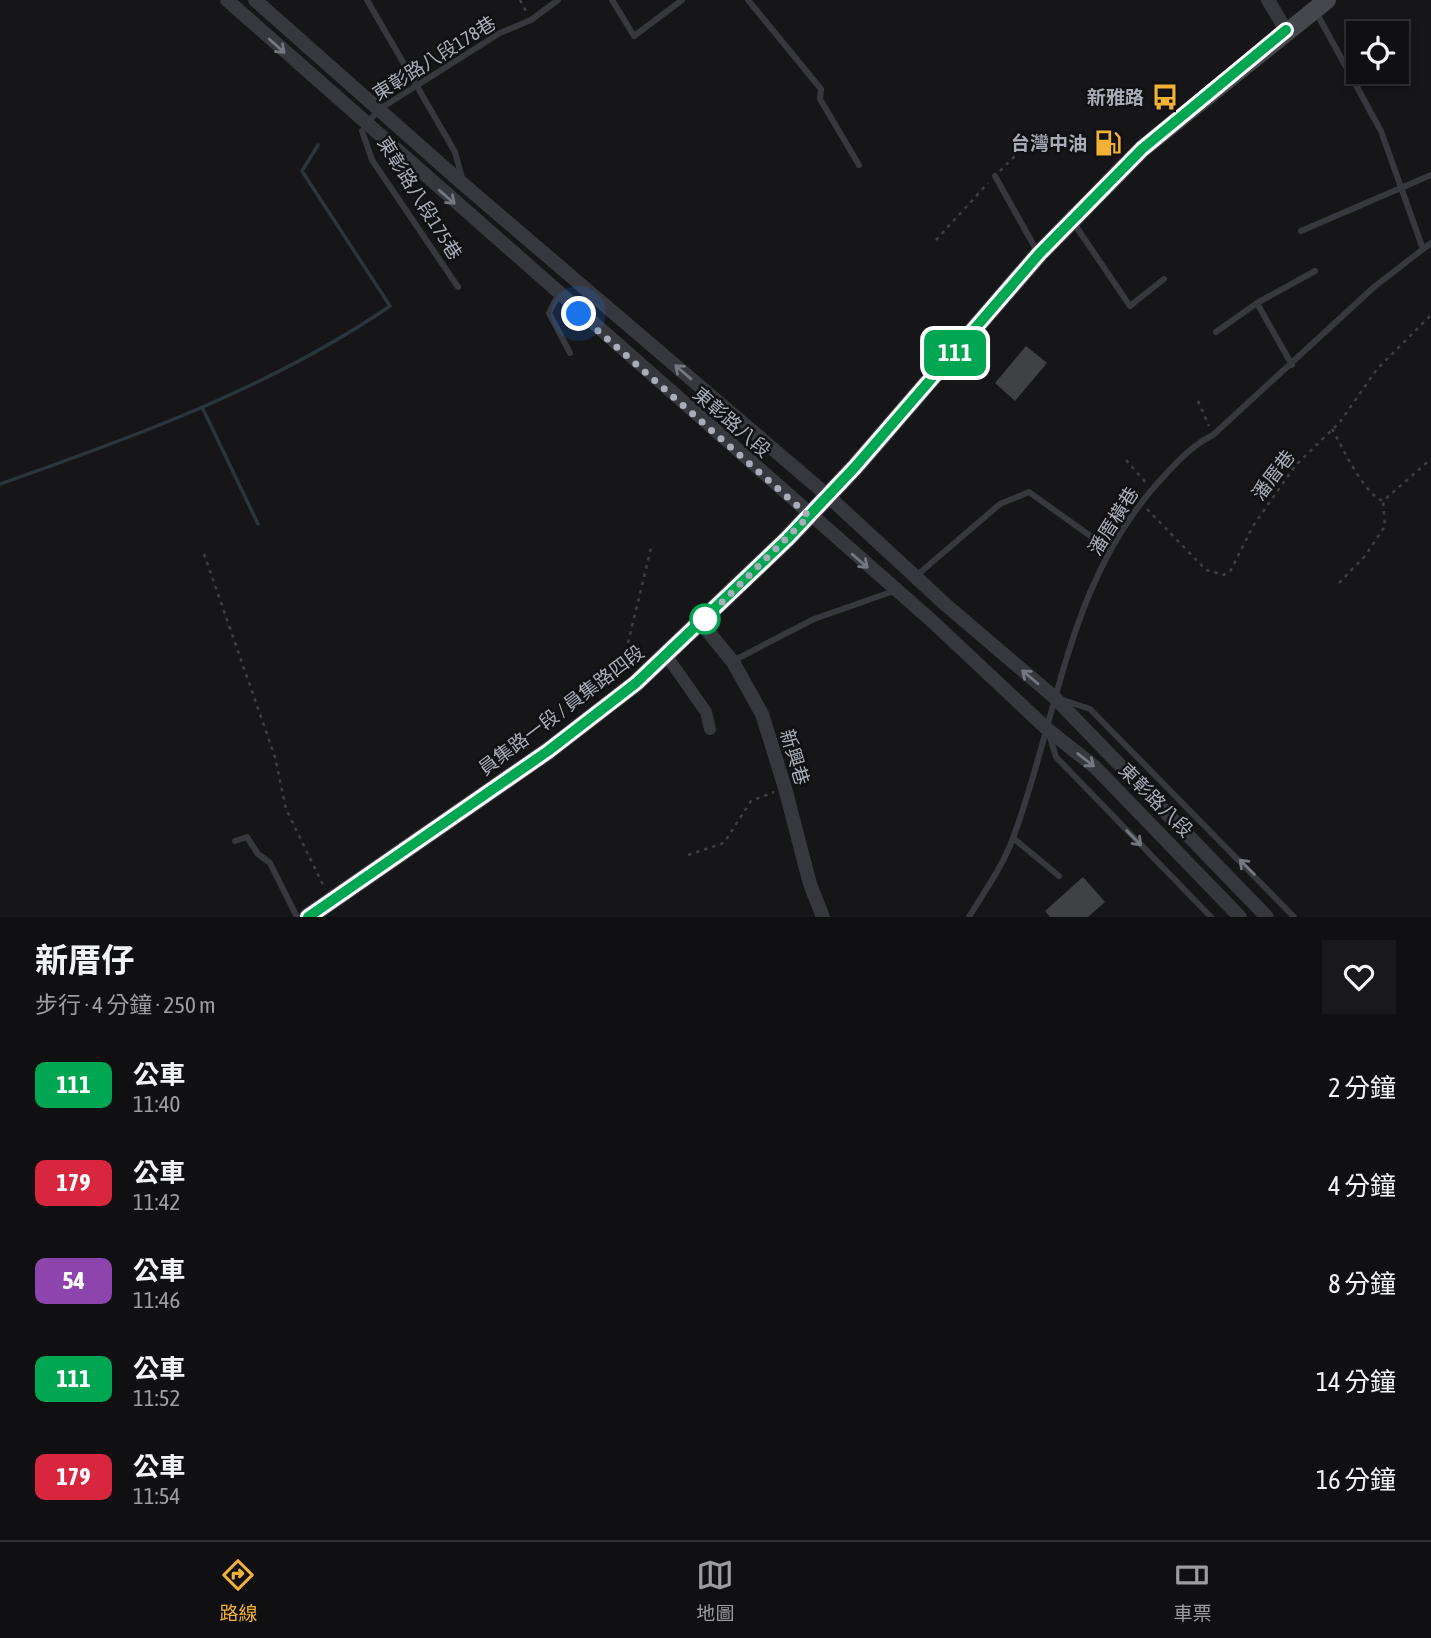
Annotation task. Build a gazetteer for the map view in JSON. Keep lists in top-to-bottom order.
{
  "streets": {
    "main road": ["員集路一段 / 員集路四段"],
    "street": ["東彰路八段", "新興巷"],
    "lane": ["東彰路八段178巷", "東彰路八段175巷", "潘厝橫巷"],
    "path": ["潘厝巷"]
  },
  "crossings": [
    ["東彰路八段178巷", "東彰路八段175巷"],
    ["東彰路八段178巷", "東彰路八段"],
    ["東彰路八段175巷", "東彰路八段"],
    ["東彰路八段", "潘厝橫巷"],
    ["東彰路八段", "員集路一段 / 員集路四段"],
    ["潘厝巷", "潘厝橫巷"],
    ["員集路一段 / 員集路四段", "新興巷"]
  ],
  "places": {
    "bus stop": ["新雅路"],
    "fuel station": ["台灣中油"]
  },
  "lines": ["bus line 111"],
  "page": {
    "on_map": "111",
    "heading": ["新厝仔", "步行 · 4 分鐘 · 250 m"],
    "list": [
      {
        "mark": "111",
        "name": "公車",
        "note": "11:40",
        "value": "2 分鐘"
      },
      {
        "mark": "179",
        "name": "公車",
        "note": "11:42",
        "value": "4 分鐘"
      },
      {
        "mark": "54",
        "name": "公車",
        "note": "11:46",
        "value": "8 分鐘"
      },
      {
        "mark": "111",
        "name": "公車",
        "note": "11:52",
        "value": "14 分鐘"
      },
      {
        "mark": "179",
        "name": "公車",
        "note": "11:54",
        "value": "16 分鐘"
      }
    ],
    "tabs": ["路線", "地圖", "車票"]
  }
}
